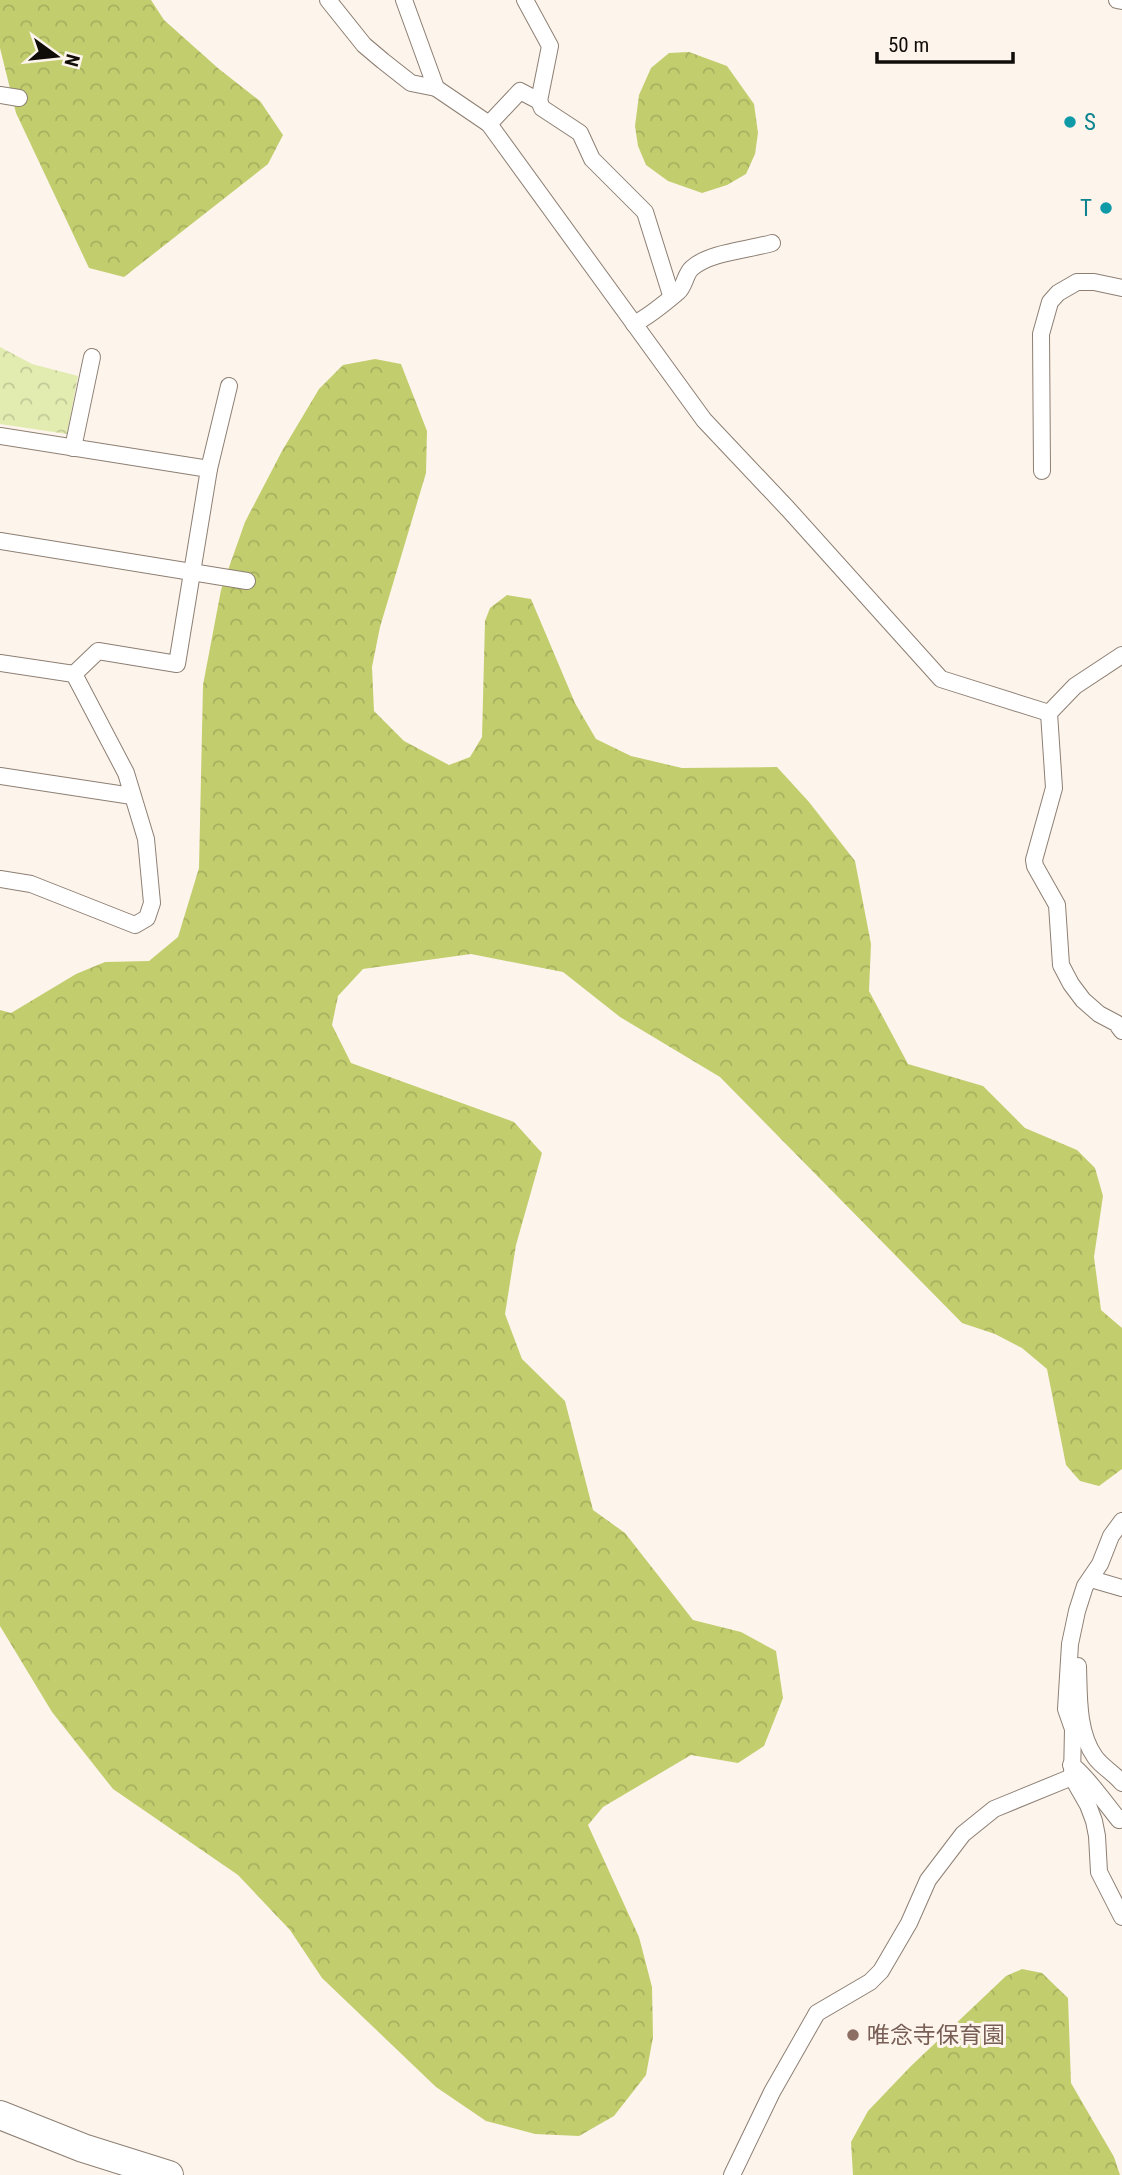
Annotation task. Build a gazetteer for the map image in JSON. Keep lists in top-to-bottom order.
{
  "places": ["S", "T", "唯念寺保育園"],
  "scale_bar": "50 m",
  "north": "right"
}
